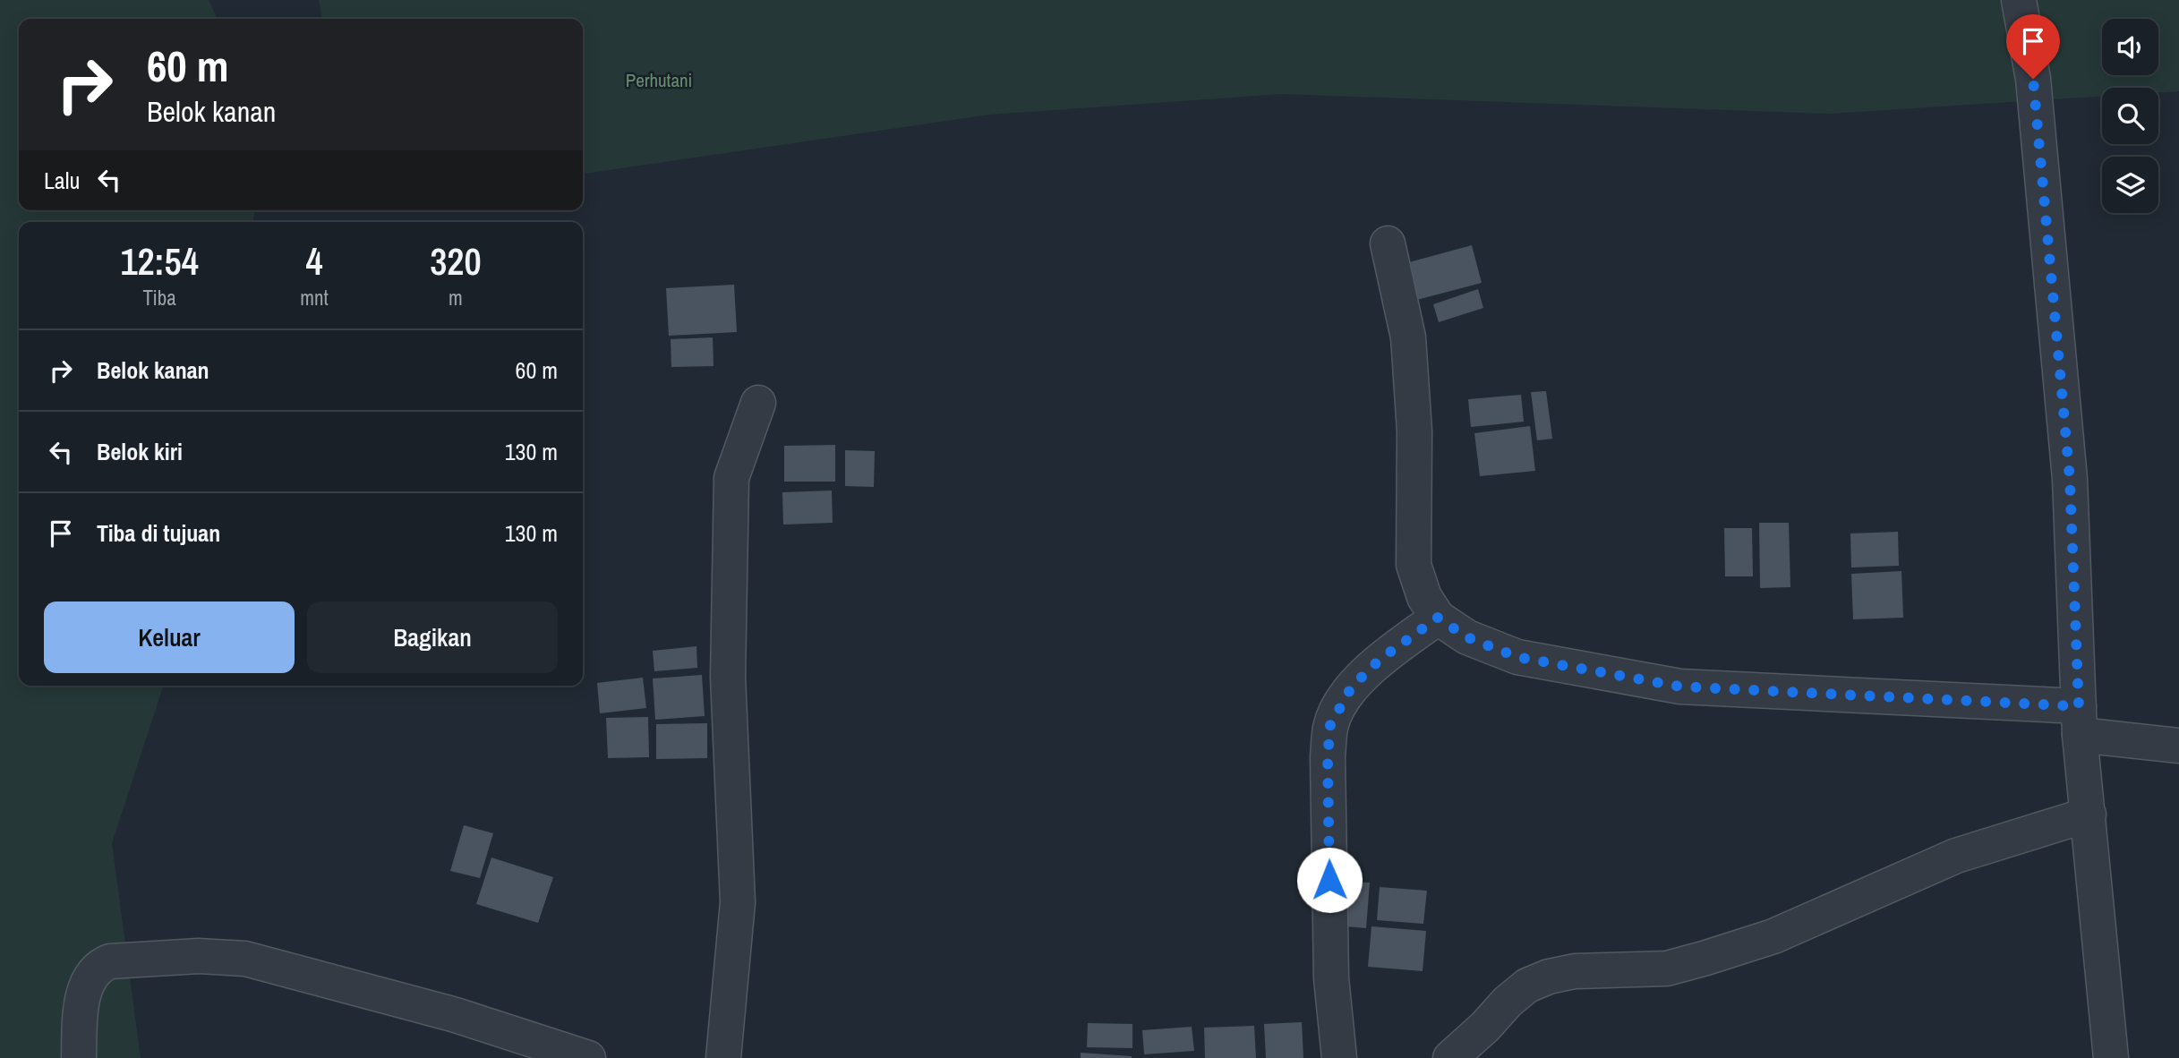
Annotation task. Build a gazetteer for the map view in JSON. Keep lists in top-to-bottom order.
{
  "parks": ["Perhutani"],
  "page": {
    "turn": ["60 m", "Belok kanan"],
    "then": "Lalu",
    "eta": [
      "12:54",
      "Tiba",
      "4",
      "mnt",
      "320",
      "m"
    ],
    "list": [
      {
        "name": "Belok kanan",
        "value": "60 m"
      },
      {
        "name": "Belok kiri",
        "value": "130 m"
      },
      {
        "name": "Tiba di tujuan",
        "value": "130 m"
      }
    ],
    "buttons": ["Keluar", "Bagikan"]
  }
}
